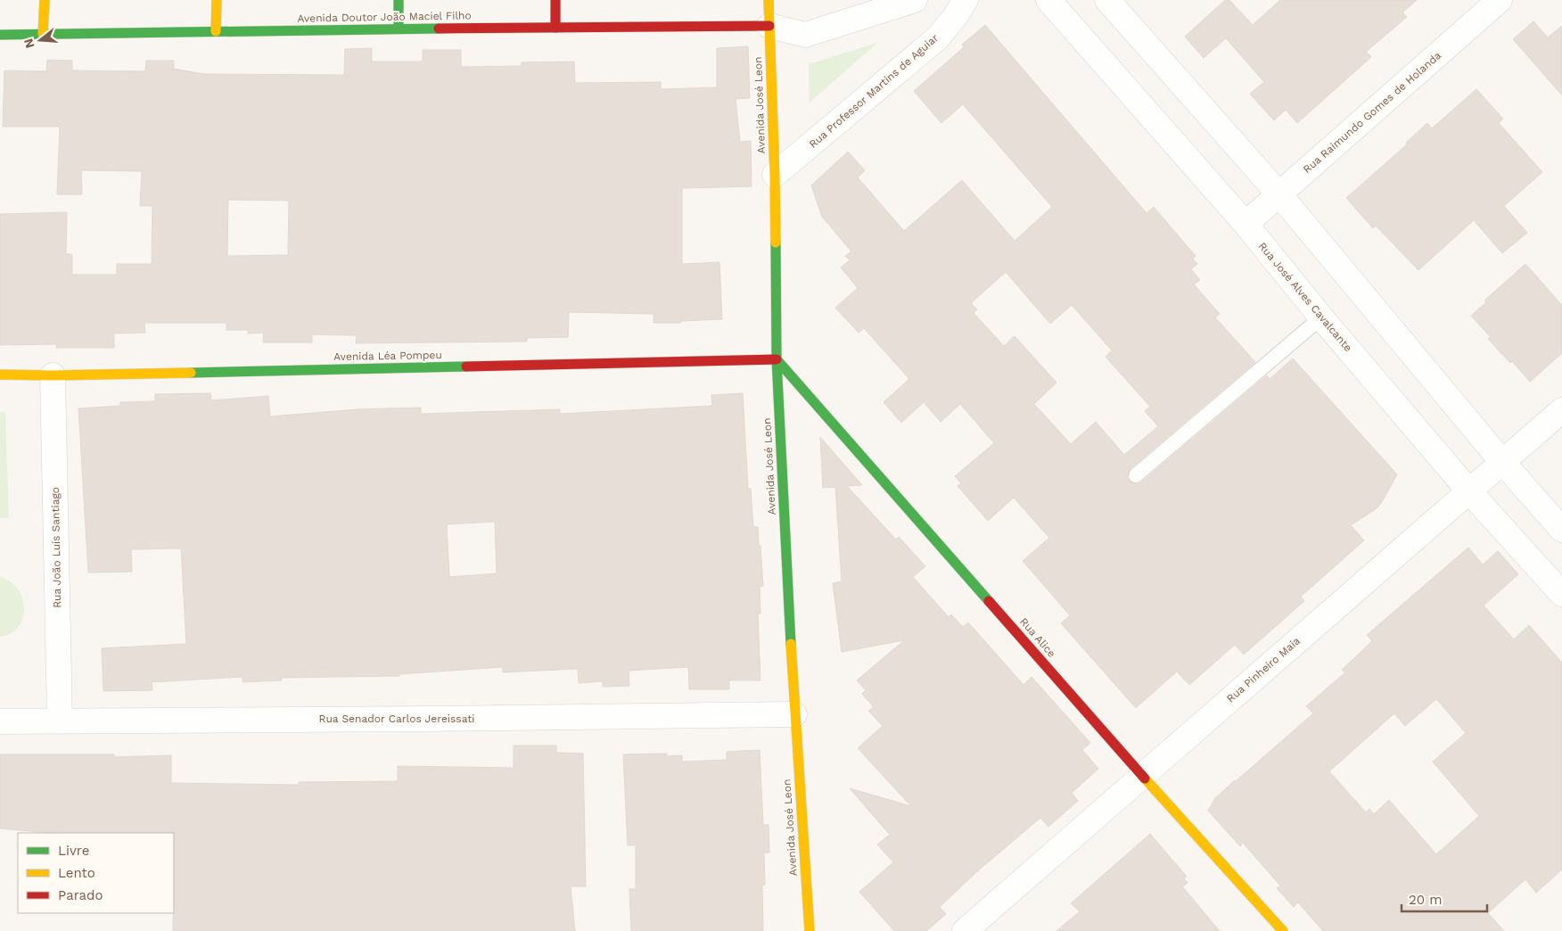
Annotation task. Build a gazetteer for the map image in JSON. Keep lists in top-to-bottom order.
{
  "streets": {
    "street": [
      "Avenida Doutor João Maciel Filho",
      "Rua Professor Martins de Aguiar",
      "Avenida José Leon",
      "Rua Raimundo Gomes de Holanda",
      "Rua José Alves Cavalcante",
      "Avenida Léa Pompeu",
      "Rua João Luís Santiago",
      "Rua Alice",
      "Rua Pinheiro Maia",
      "Rua Senador Carlos Jereissati"
    ]
  },
  "crossings": [
    ["Avenida Doutor João Maciel Filho", "Avenida José Leon"],
    ["Rua Professor Martins de Aguiar", "Avenida José Leon"],
    ["Avenida José Leon", "Avenida Léa Pompeu"],
    ["Avenida José Leon", "Rua Alice"],
    ["Avenida José Leon", "Rua Senador Carlos Jereissati"],
    ["Rua Raimundo Gomes de Holanda", "Rua José Alves Cavalcante"],
    ["Rua José Alves Cavalcante", "Rua Pinheiro Maia"],
    ["Avenida Léa Pompeu", "Rua João Luís Santiago"],
    ["Avenida Léa Pompeu", "Rua Alice"],
    ["Rua João Luís Santiago", "Rua Senador Carlos Jereissati"],
    ["Rua Alice", "Rua Pinheiro Maia"]
  ],
  "legend": ["Livre", "Lento", "Parado"],
  "scale_bar": "20 m",
  "north": "left"
}
